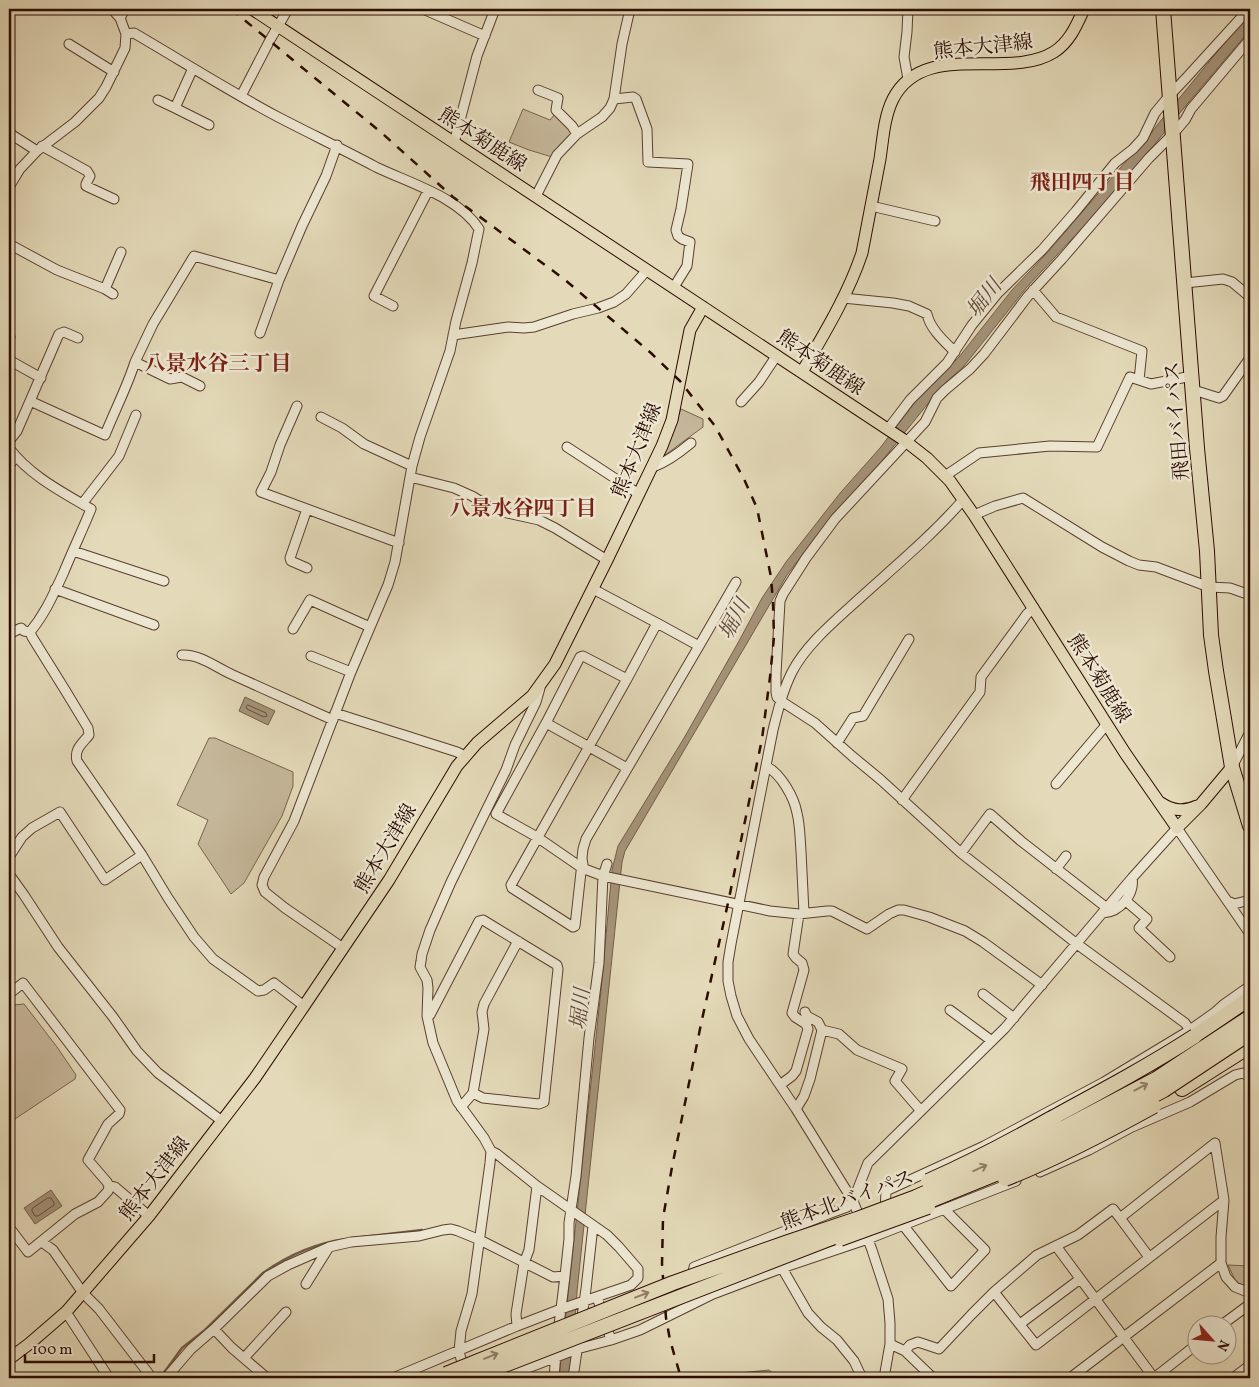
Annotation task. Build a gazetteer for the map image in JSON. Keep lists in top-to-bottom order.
{
  "streets": {
    "highway": ["飛田バイパス", "熊本北バイパス"],
    "main road": ["熊本大津線", "熊本菊鹿線"]
  },
  "crossings": [
    ["熊本大津線", "熊本菊鹿線"]
  ],
  "districts": ["飛田四丁目", "八景水谷三丁目", "八景水谷四丁目"],
  "water": ["堀川"],
  "scale_bar": "100 m",
  "north": "bottom right"
}
